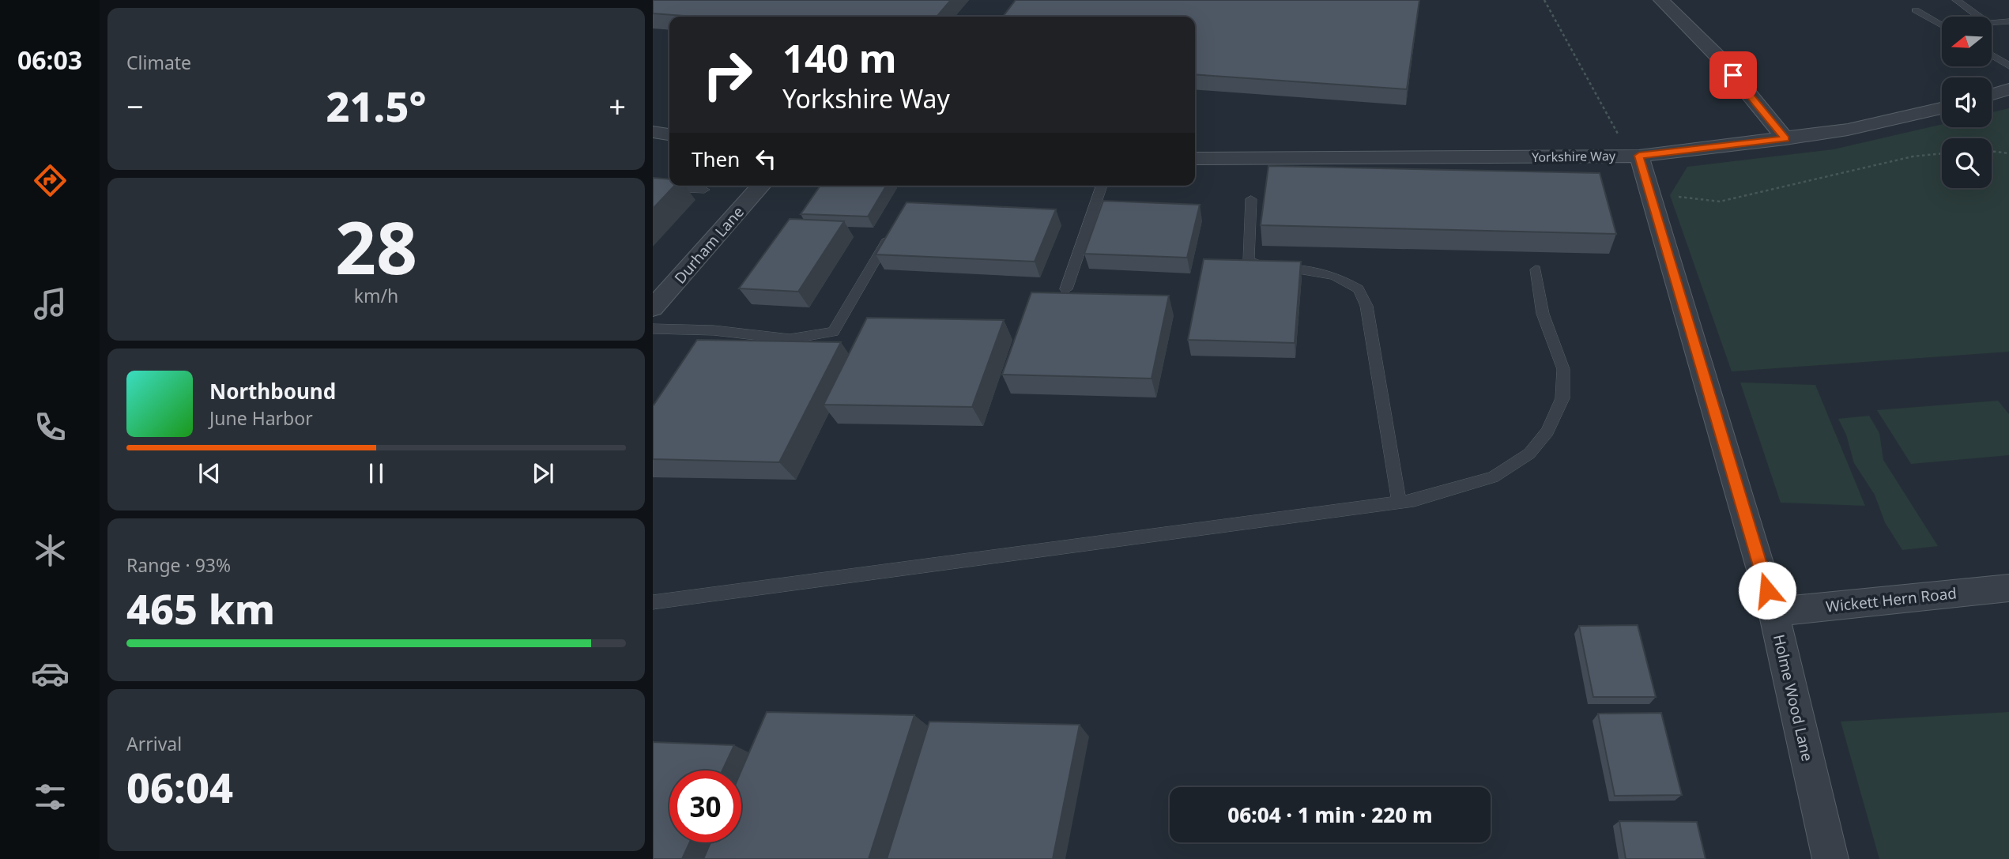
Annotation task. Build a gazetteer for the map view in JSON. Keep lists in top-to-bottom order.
{
  "streets": {
    "street": [
      "Yorkshire Way",
      "Durham Lane",
      "Wickett Hern Road",
      "Holme Wood Lane"
    ]
  },
  "crossings": [
    ["Yorkshire Way", "Holme Wood Lane"],
    ["Wickett Hern Road", "Holme Wood Lane"]
  ],
  "north": "left",
  "page": {
    "tabs": "06:03",
    "tile": [
      "Climate",
      ["28", "km/h"],
      ["Range · 93%", "465 km"],
      ["Arrival", "06:04"]
    ],
    "turn": ["140 m", "Yorkshire Way"],
    "heat": ["−", "21.5°", "+"],
    "then": "Then",
    "song": ["Northbound", "June Harbor"],
    "limit": "30",
    "trip": "06:04 · 1 min · 220 m"
  }
}
